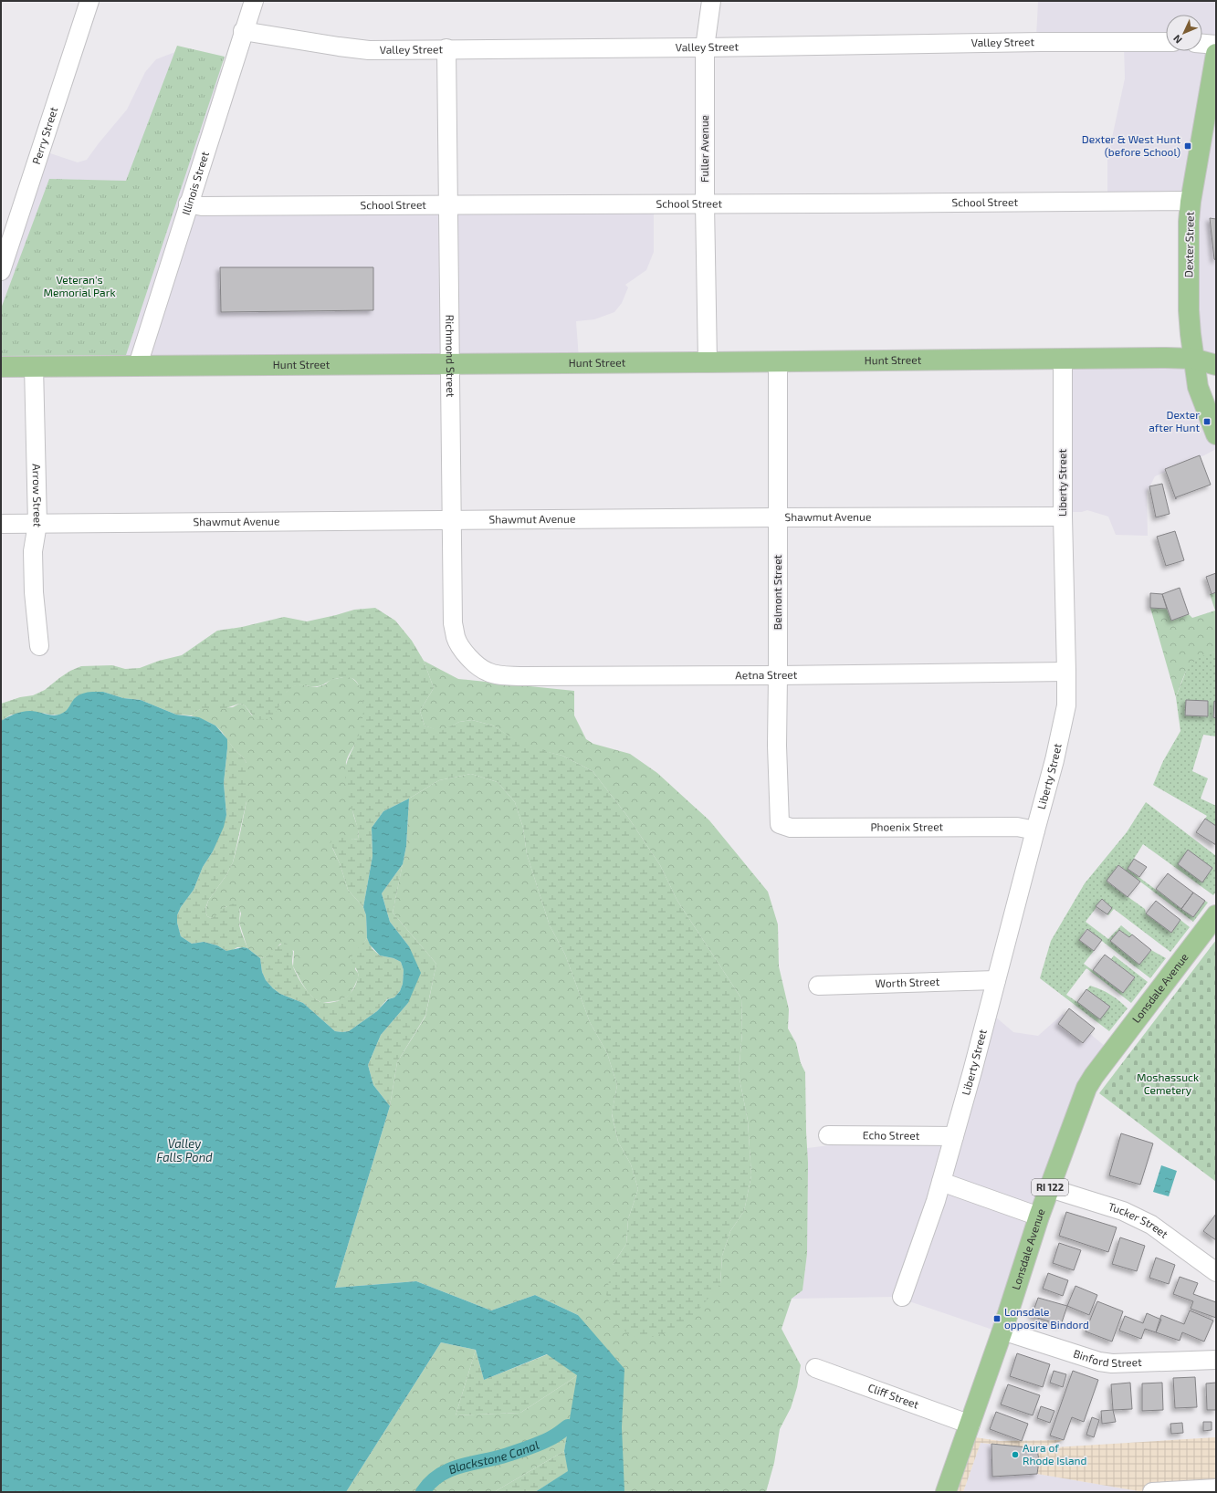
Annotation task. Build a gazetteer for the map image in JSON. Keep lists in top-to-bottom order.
{
  "streets": {
    "main road": [
      "Dexter Street",
      "Hunt Street",
      "Lonsdale Avenue",
      "RI 122"
    ],
    "street": [
      "Valley Street",
      "Perry Street",
      "Fuller Avenue",
      "Illinois Street",
      "School Street",
      "Richmond Street",
      "Liberty Street",
      "Arrow Street",
      "Shawmut Avenue",
      "Belmont Street",
      "Aetna Street",
      "Phoenix Street",
      "Worth Street",
      "Echo Street",
      "Tucker Street",
      "Binford Street",
      "Cliff Street"
    ]
  },
  "crossings": [
    ["Valley Street", "Fuller Avenue"],
    ["Valley Street", "Illinois Street"],
    ["Valley Street", "Richmond Street"],
    ["Fuller Avenue", "School Street"],
    ["Fuller Avenue", "Hunt Street"],
    ["Illinois Street", "School Street"],
    ["Illinois Street", "Hunt Street"],
    ["School Street", "Dexter Street"],
    ["School Street", "Richmond Street"],
    ["Dexter Street", "Hunt Street"],
    ["Richmond Street", "Hunt Street"],
    ["Richmond Street", "Shawmut Avenue"],
    ["Richmond Street", "Aetna Street"],
    ["Hunt Street", "Liberty Street"],
    ["Hunt Street", "Arrow Street"],
    ["Hunt Street", "Belmont Street"],
    ["Liberty Street", "Shawmut Avenue"],
    ["Liberty Street", "Aetna Street"],
    ["Liberty Street", "Phoenix Street"],
    ["Liberty Street", "Worth Street"],
    ["Liberty Street", "Echo Street"],
    ["Arrow Street", "Shawmut Avenue"],
    ["Shawmut Avenue", "Belmont Street"],
    ["Belmont Street", "Aetna Street"],
    ["Belmont Street", "Phoenix Street"],
    ["Lonsdale Avenue", "Tucker Street"],
    ["Lonsdale Avenue", "Binford Street"],
    ["Lonsdale Avenue", "Cliff Street"]
  ],
  "water": ["Valley Falls Pond", "Blackstone Canal"],
  "parks": ["Veteran's Memorial Park", "Moshassuck Cemetery"],
  "places": {
    "transit": ["Dexter & West Hunt (before School)", "Dexter after Hunt", "Lonsdale opposite Bindord"],
    "other": ["Aura of Rhode Island"]
  },
  "north": "bottom left"
}
